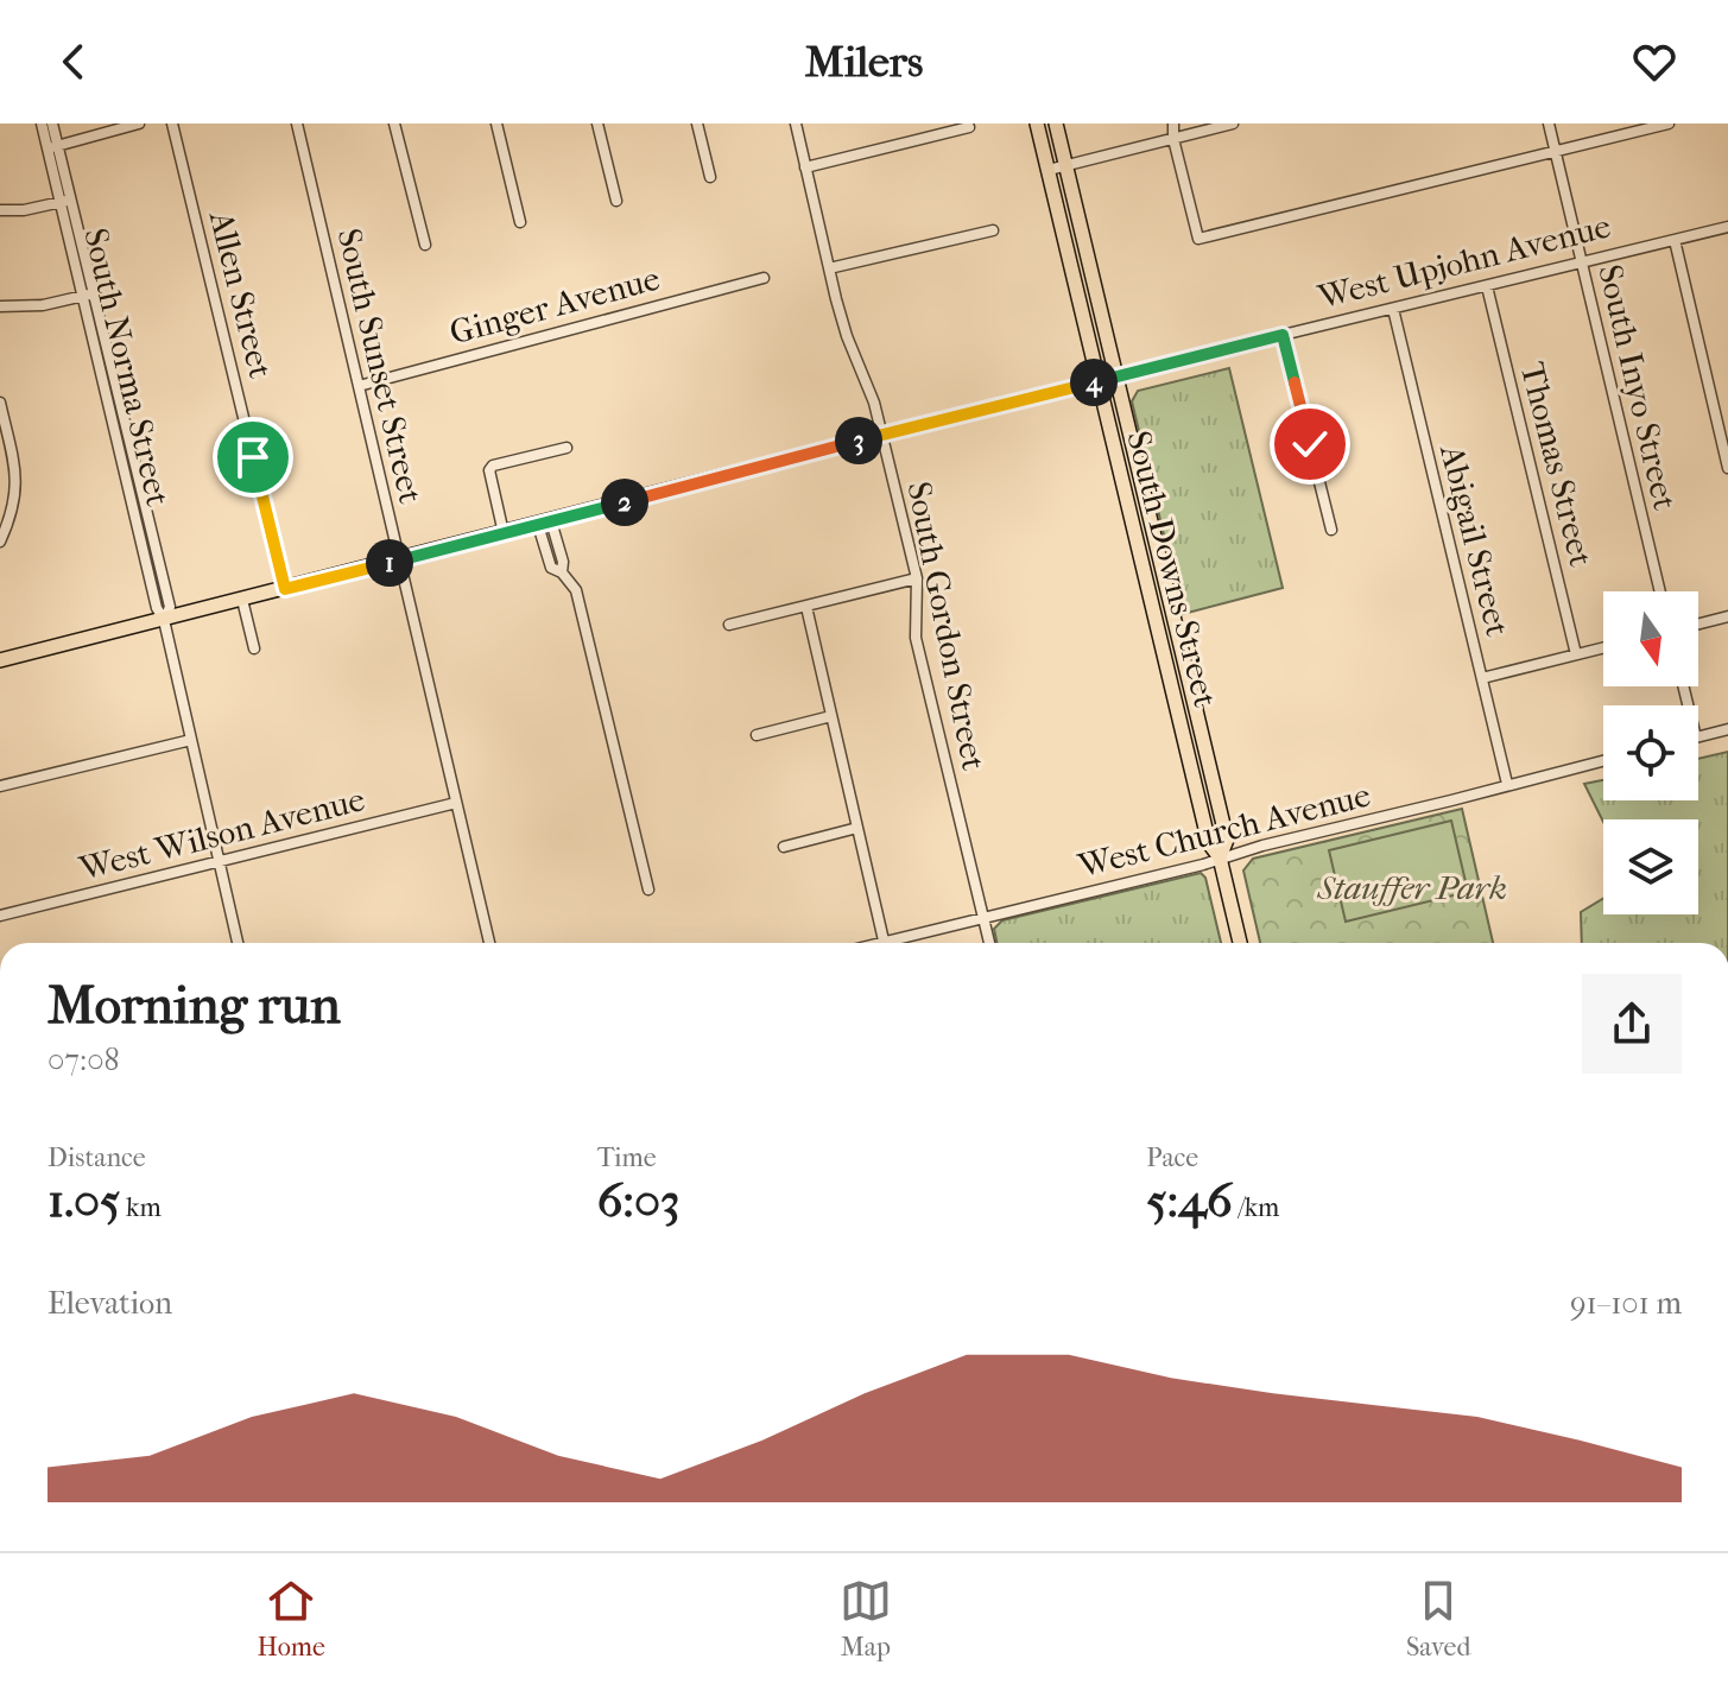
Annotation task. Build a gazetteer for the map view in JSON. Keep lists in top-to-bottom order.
{
  "streets": {
    "main road": ["West Upjohn Avenue", "South Downs Street"],
    "street": [
      "Allen Street",
      "Ginger Avenue",
      "South Sunset Street",
      "South Norma Street",
      "South Inyo Street",
      "Thomas Street",
      "Abigail Street",
      "South Gordon Street",
      "West Church Avenue",
      "West Wilson Avenue"
    ]
  },
  "crossings": [
    ["West Upjohn Avenue", "Allen Street"],
    ["West Upjohn Avenue", "South Sunset Street"],
    ["West Upjohn Avenue", "South Norma Street"],
    ["West Upjohn Avenue", "South Inyo Street"],
    ["West Upjohn Avenue", "Thomas Street"],
    ["West Upjohn Avenue", "Abigail Street"],
    ["West Upjohn Avenue", "South Downs Street"],
    ["West Upjohn Avenue", "South Gordon Street"],
    ["Ginger Avenue", "South Sunset Street"],
    ["South Sunset Street", "West Wilson Avenue"],
    ["South Norma Street", "West Wilson Avenue"],
    ["Abigail Street", "West Church Avenue"],
    ["South Downs Street", "West Church Avenue"],
    ["South Gordon Street", "West Church Avenue"]
  ],
  "parks": ["Stauffer Park"],
  "north": "bottom",
  "page": {
    "header": "Milers",
    "pins": [
      "4",
      "3",
      "2",
      "1"
    ],
    "heading": ["Morning run", "07:08"],
    "stats": [
      ["Distance", "1.05 km"],
      ["Time", "6:03"],
      ["Pace", "5:46 /km"]
    ],
    "chart": ["Elevation", "91–101 m"],
    "tabs": ["Home", "Map", "Saved"]
  }
}
